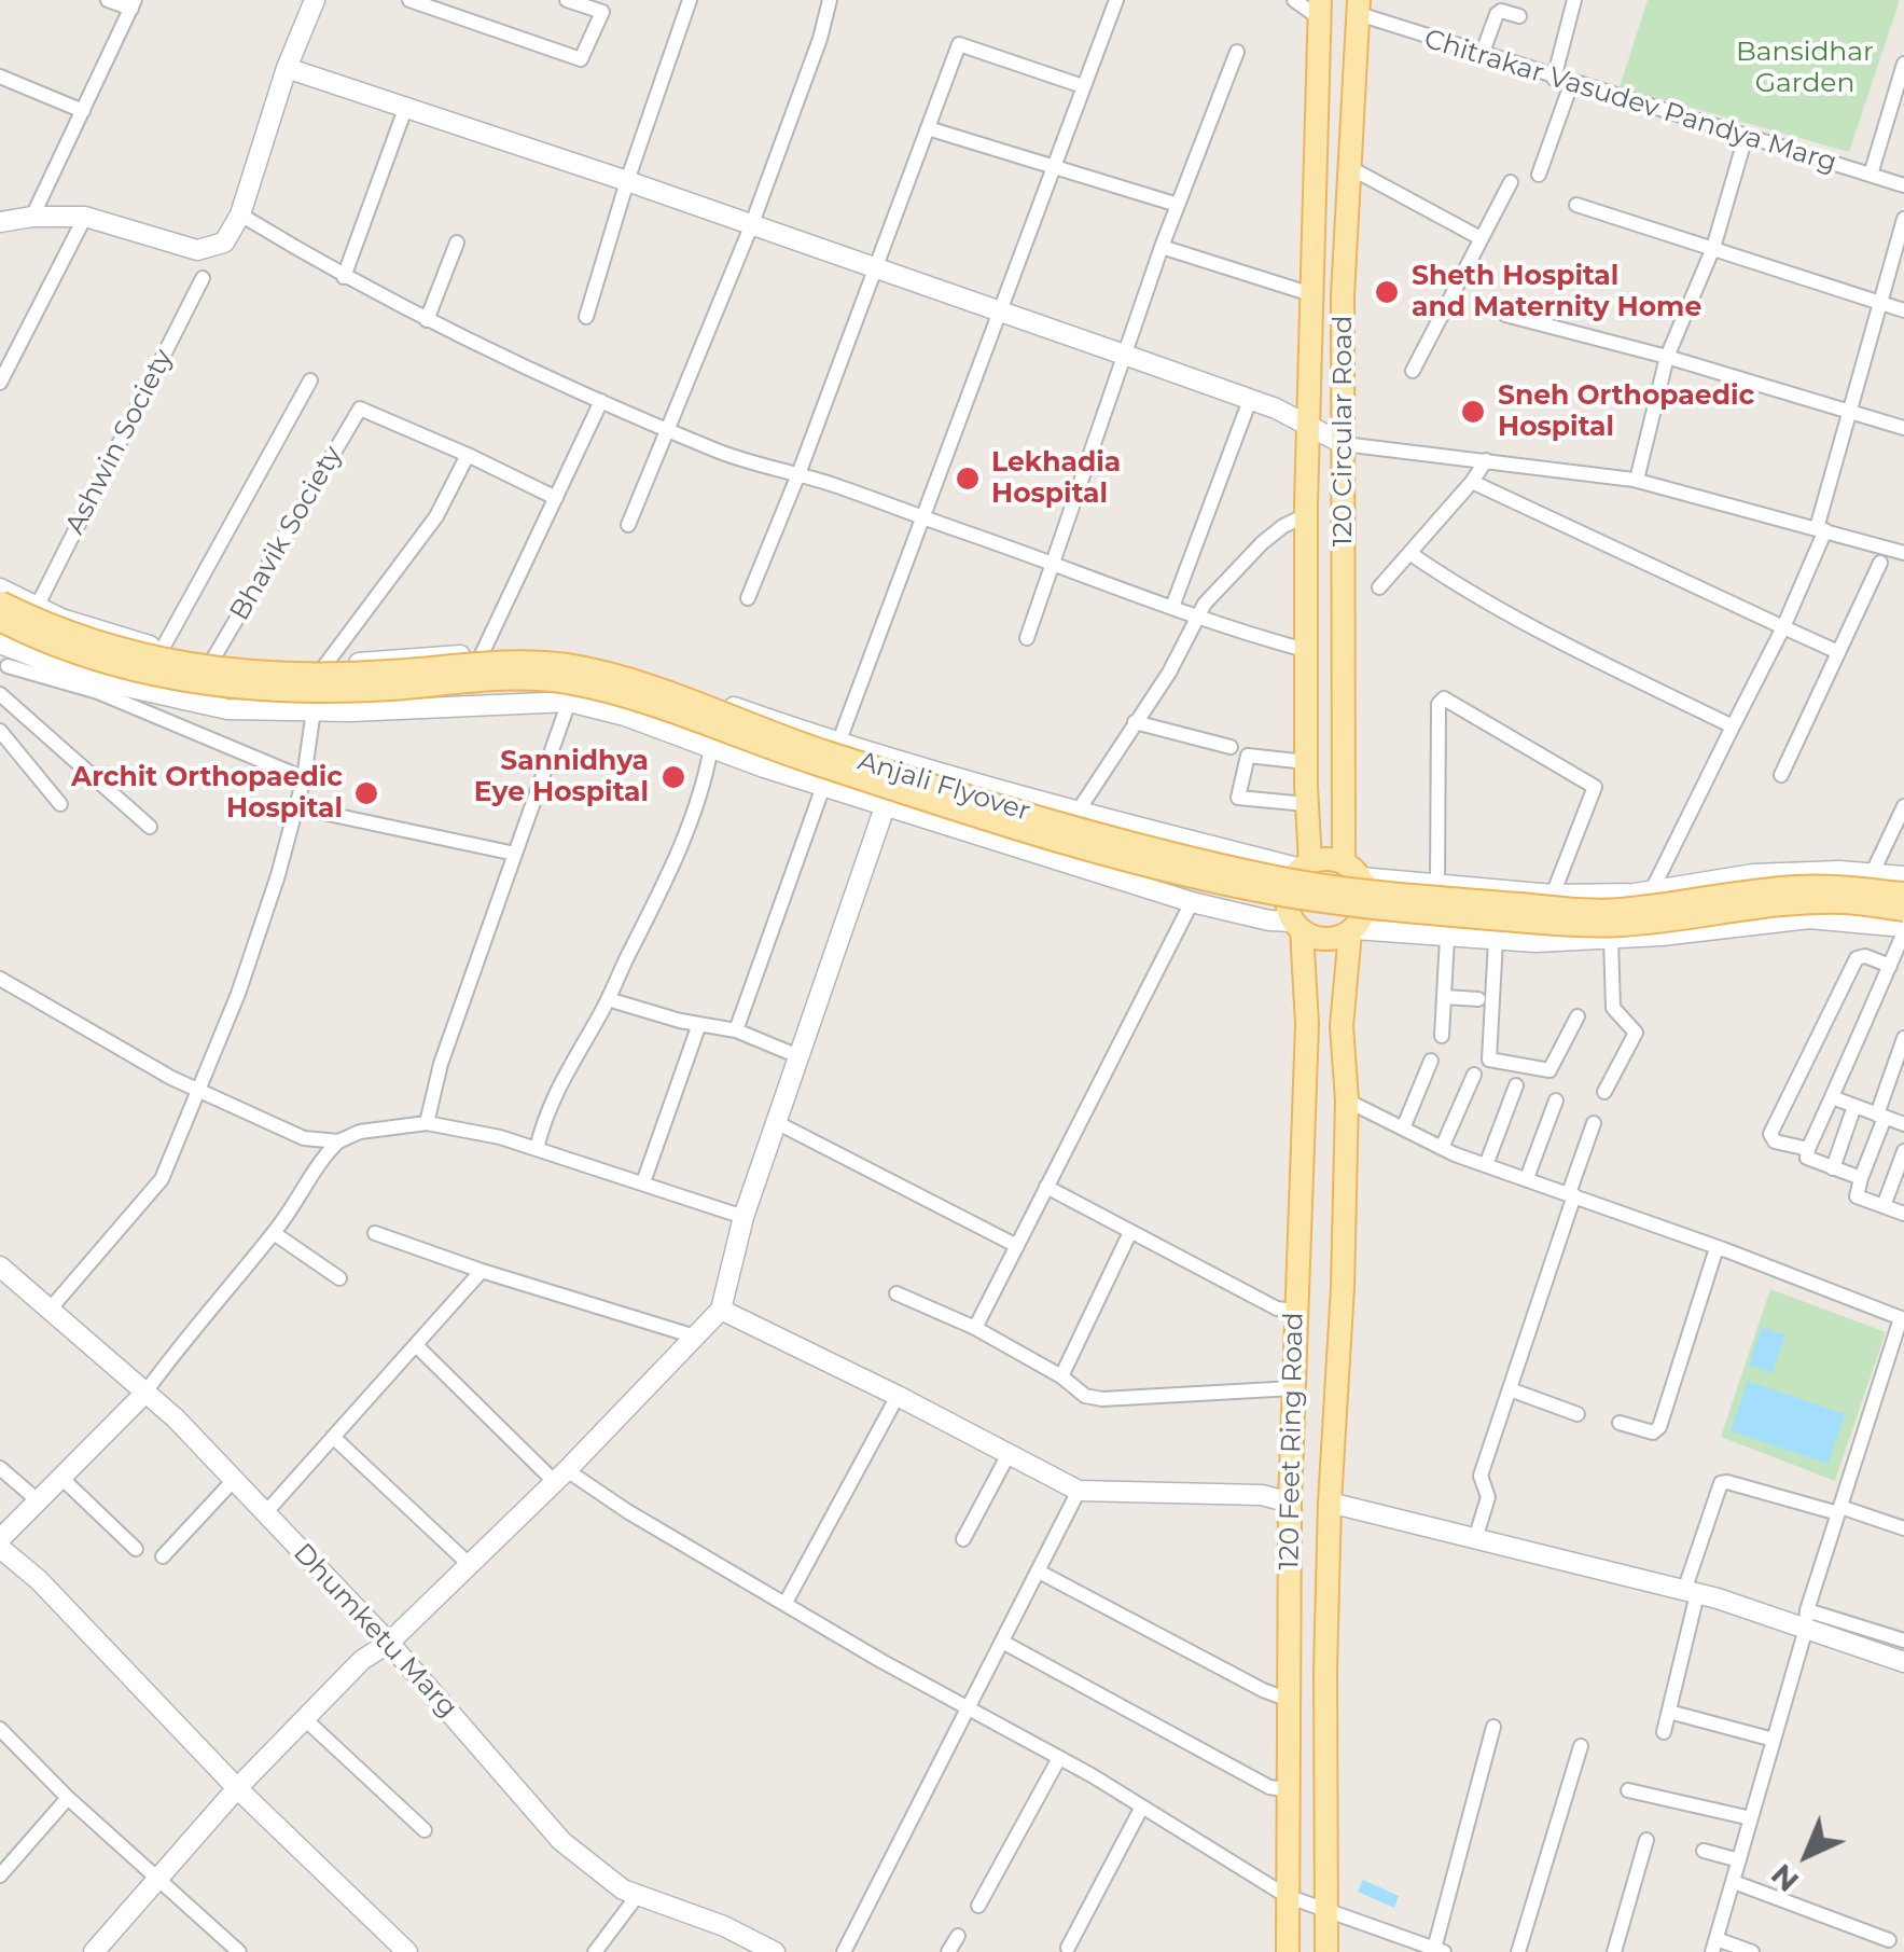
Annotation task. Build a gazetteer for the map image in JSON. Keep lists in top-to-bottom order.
{
  "streets": {
    "main road": ["120 Circular Road", "Anjali Flyover", "120 Feet Ring Road"],
    "street": [
      "Chitrakar Vasudev Pandya Marg",
      "Ashwin Society",
      "Bhavik Society",
      "Dhumketu Marg"
    ]
  },
  "crossings": [
    ["Chitrakar Vasudev Pandya Marg", "120 Circular Road"],
    ["120 Circular Road", "120 Feet Ring Road"]
  ],
  "parks": ["Bansidhar Garden"],
  "places": [
    "Sheth Hospital and Maternity Home",
    "Sneh Orthopaedic Hospital",
    "Lekhadia Hospital",
    "Sannidhya Eye Hospital",
    "Archit Orthopaedic Hospital"
  ],
  "north": "bottom left"
}
